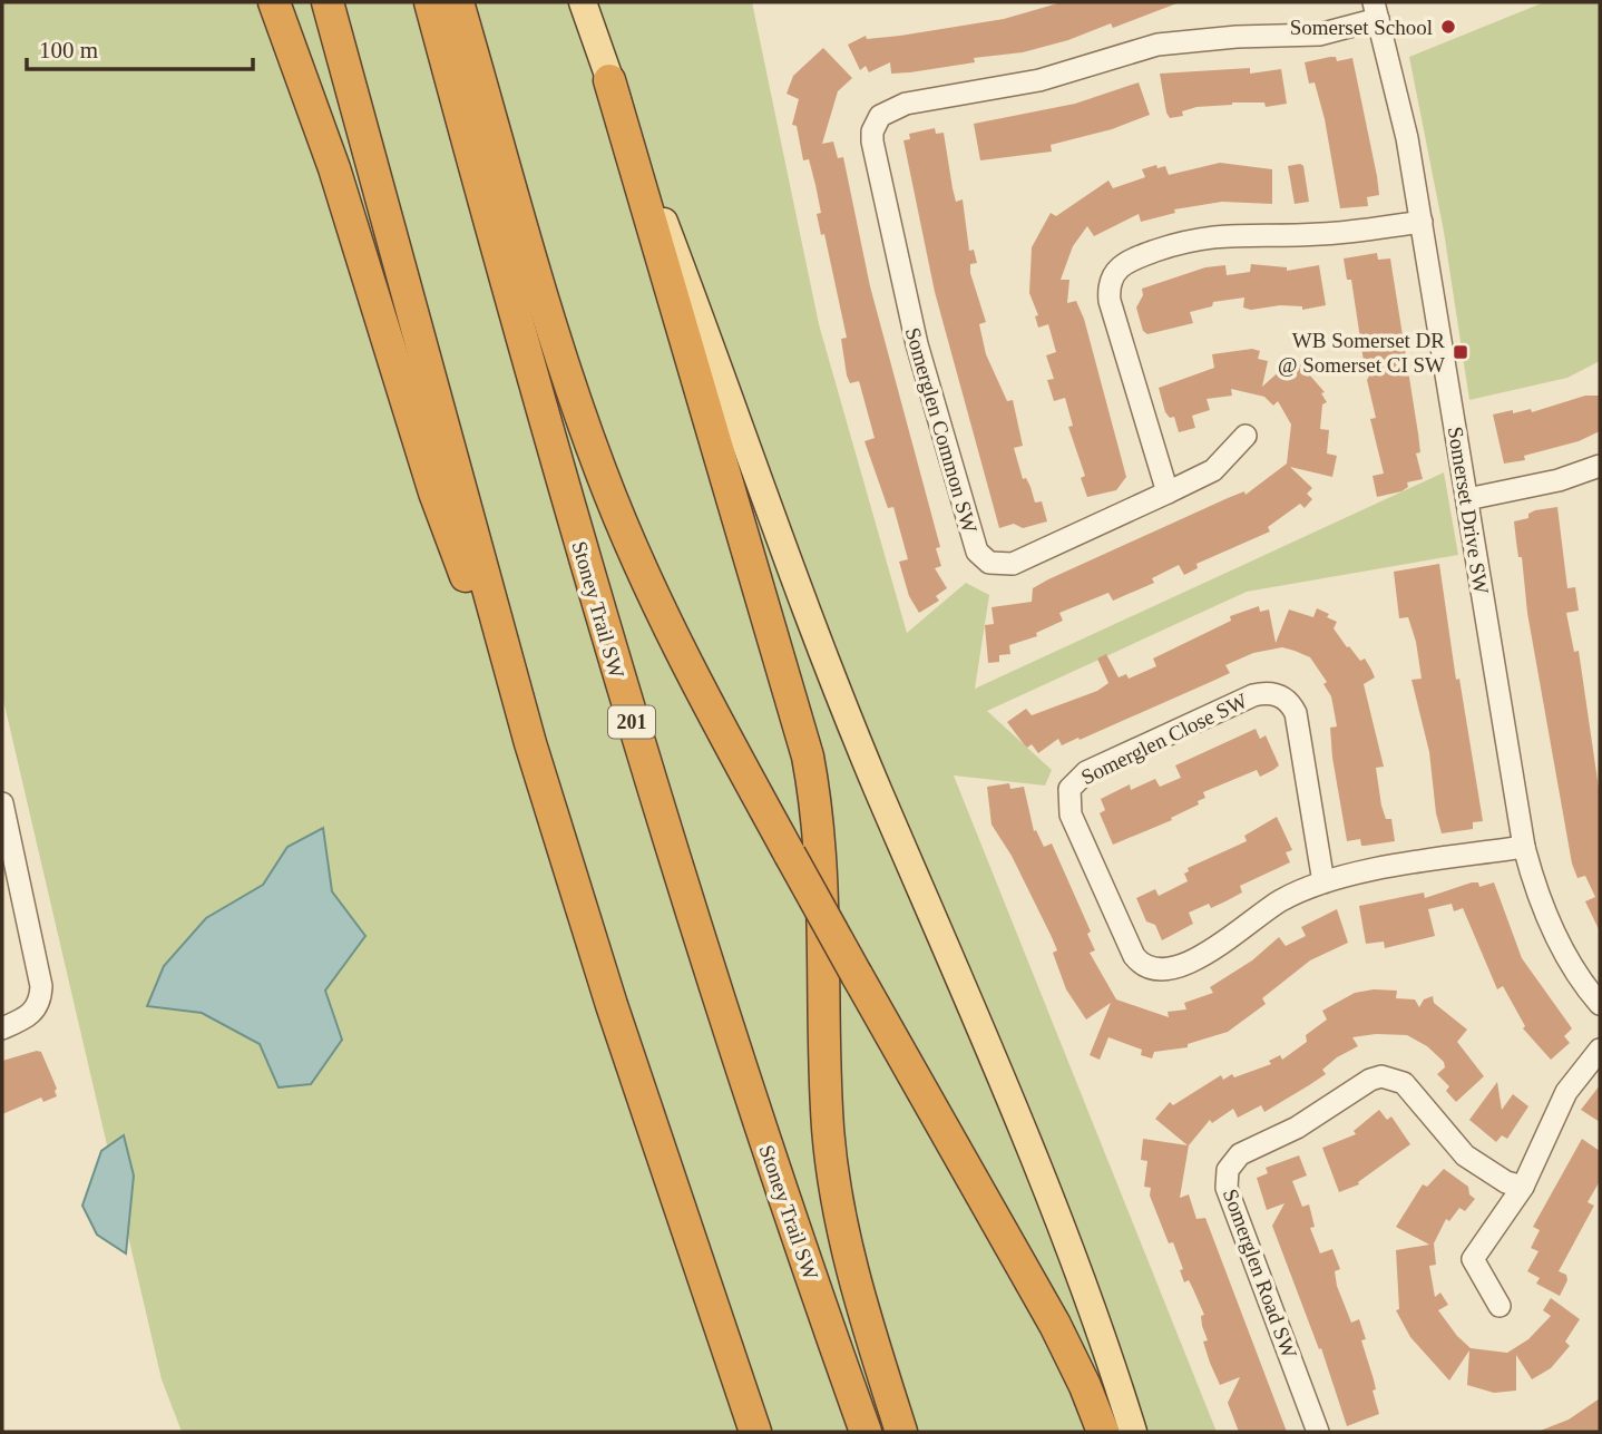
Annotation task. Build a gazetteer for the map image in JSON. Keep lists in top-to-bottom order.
{
  "streets": {
    "highway": ["Stoney Trail SW", "201"],
    "street": [
      "Somerglen Common SW",
      "Somerset Drive SW",
      "Somerglen Close SW",
      "Somerglen Road SW"
    ]
  },
  "crossings": [
    ["Somerglen Common SW", "Somerset Drive SW"],
    ["Somerset Drive SW", "Somerglen Close SW"]
  ],
  "places": {
    "other": ["Somerset School"],
    "transit": ["WB Somerset DR @ Somerset CI SW"]
  },
  "scale_bar": "100 m"
}
